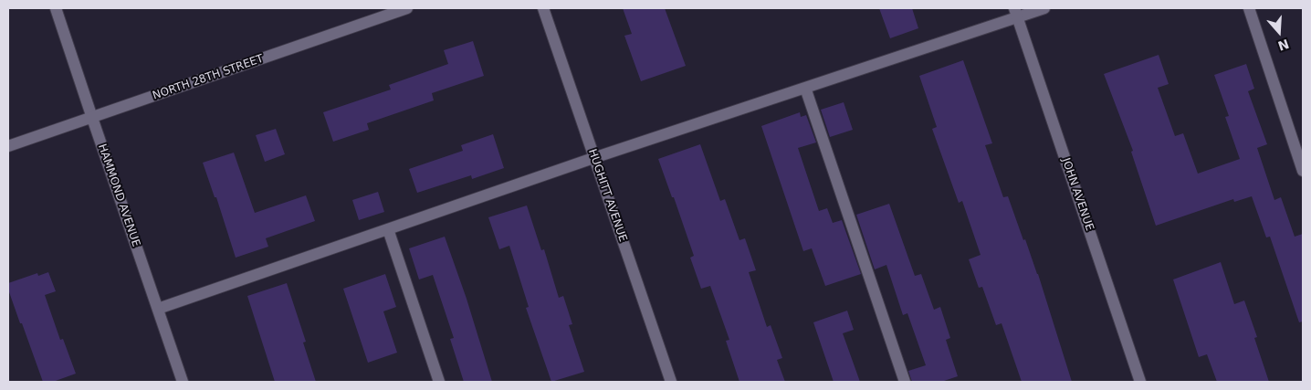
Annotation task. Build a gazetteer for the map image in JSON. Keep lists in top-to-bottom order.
{
  "streets": {
    "street": [
      "NORTH 28TH STREET",
      "JOHN AVENUE",
      "HAMMOND AVENUE",
      "HUGHITT AVENUE"
    ]
  },
  "crossings": [
    ["NORTH 28TH STREET", "HAMMOND AVENUE"]
  ],
  "north": "bottom"
}
